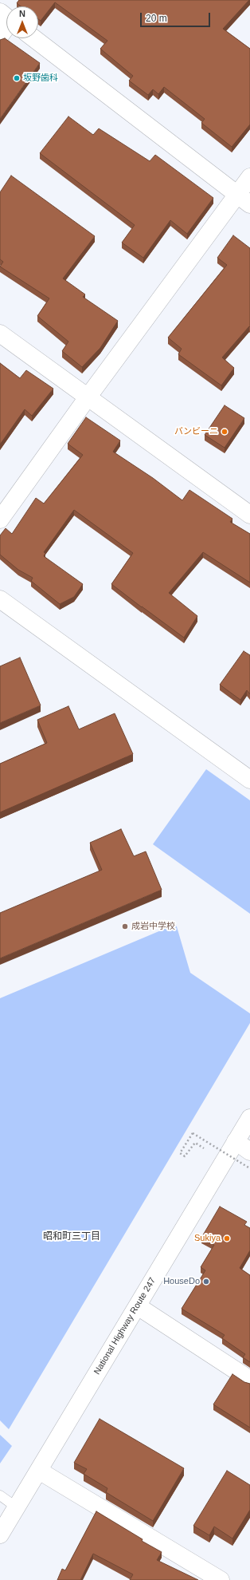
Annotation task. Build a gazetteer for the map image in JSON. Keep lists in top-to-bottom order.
{
  "streets": {
    "main road": ["National Highway Route 247"]
  },
  "districts": ["昭和町三丁目"],
  "places": [
    "坂野歯科",
    "バンビーニ",
    "成岩中学校",
    "Sukiya",
    "HouseDo"
  ],
  "scale_bar": "20 m",
  "north": "top"
}
